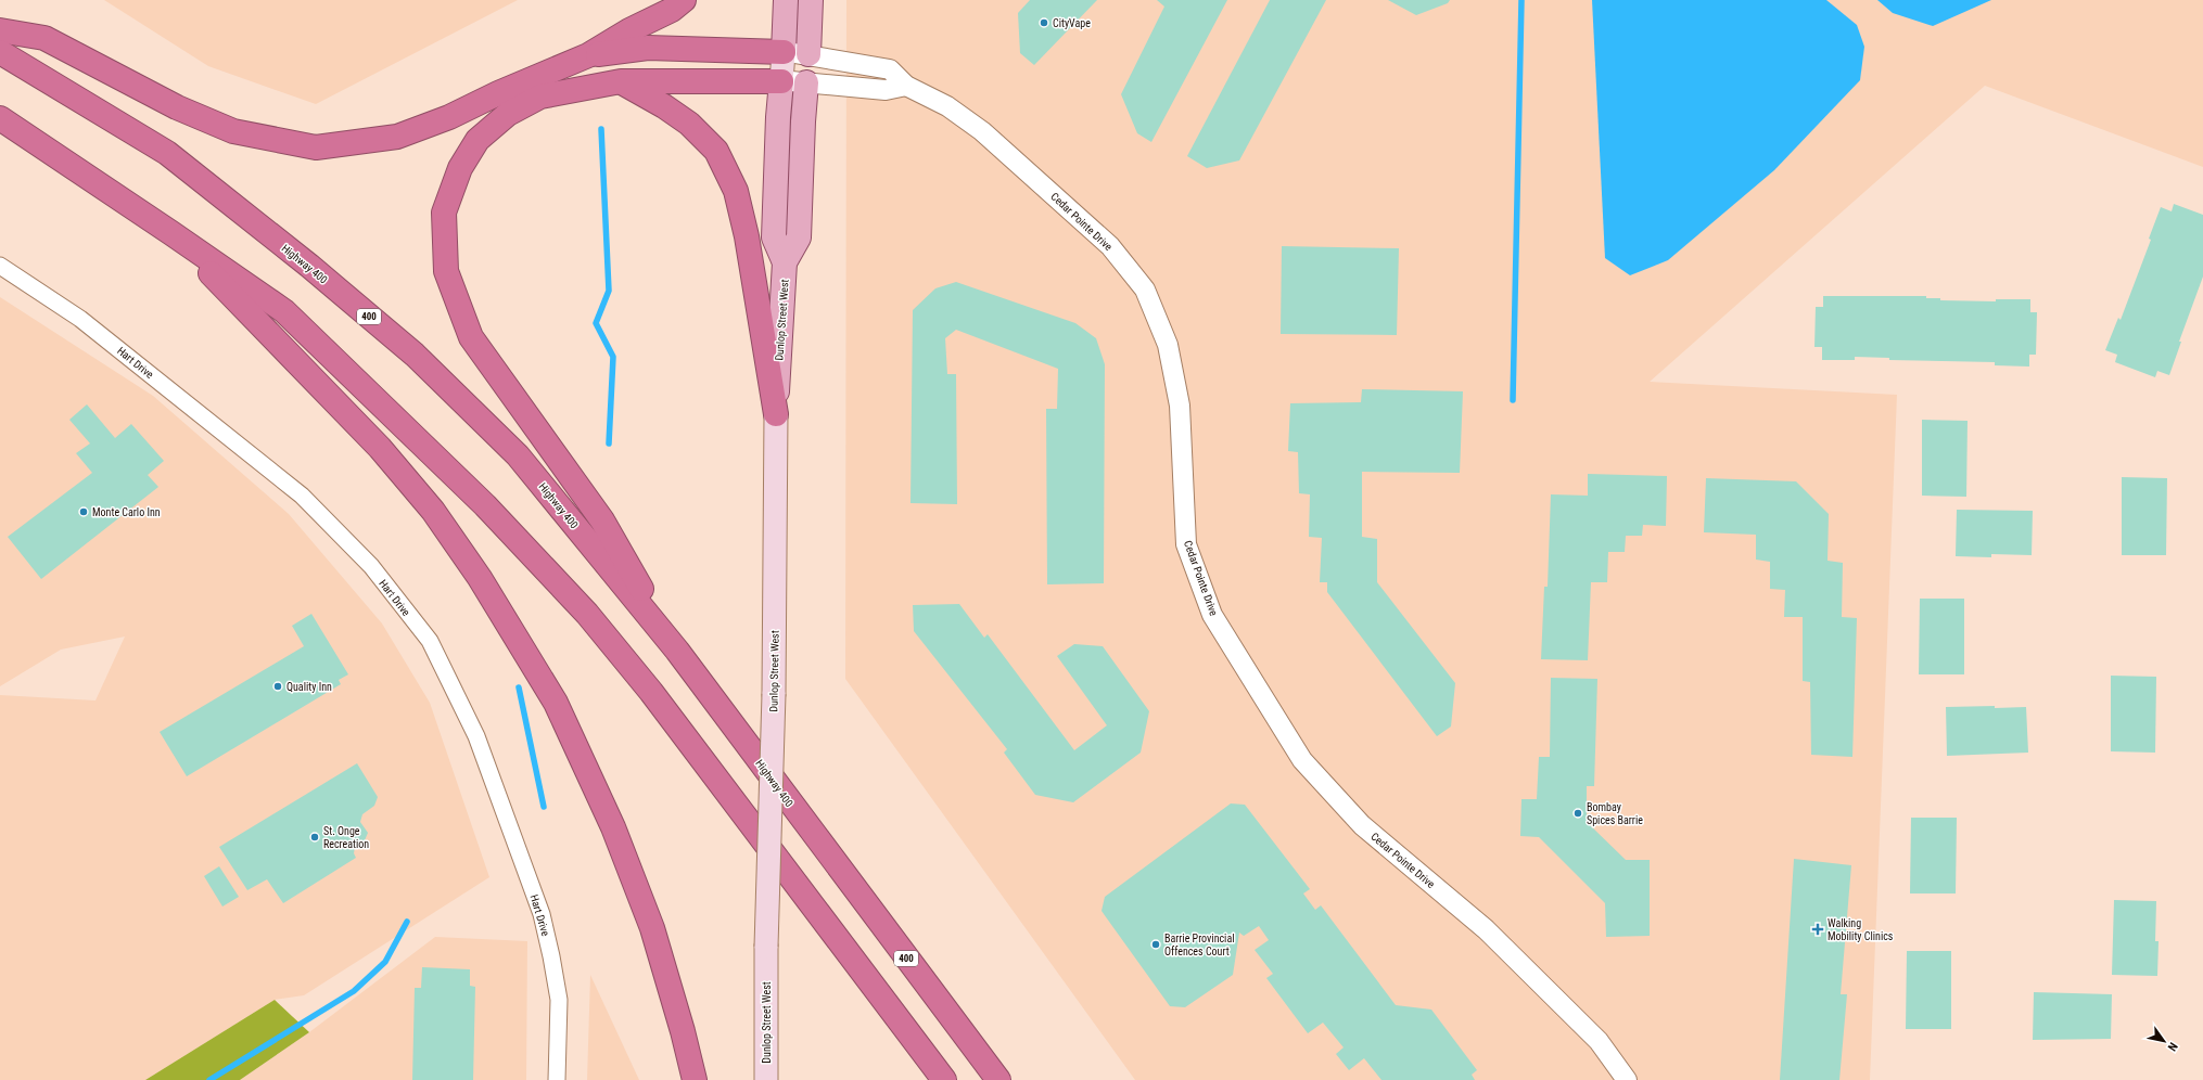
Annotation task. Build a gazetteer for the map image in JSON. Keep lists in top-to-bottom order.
{
  "streets": {
    "highway": ["Highway 400", "400"],
    "main road": ["Dunlop Street West"],
    "street": ["Cedar Pointe Drive", "Hart Drive"]
  },
  "crossings": [
    ["Cedar Pointe Drive", "Dunlop Street West"]
  ],
  "places": {
    "other": [
      "CityVape",
      "Monte Carlo Inn",
      "Quality Inn",
      "Bombay Spices Barrie",
      "St. Onge Recreation",
      "Barrie Provincial Offences Court"
    ],
    "health": ["Walking Mobility Clinics"]
  },
  "north": "bottom right"
}
